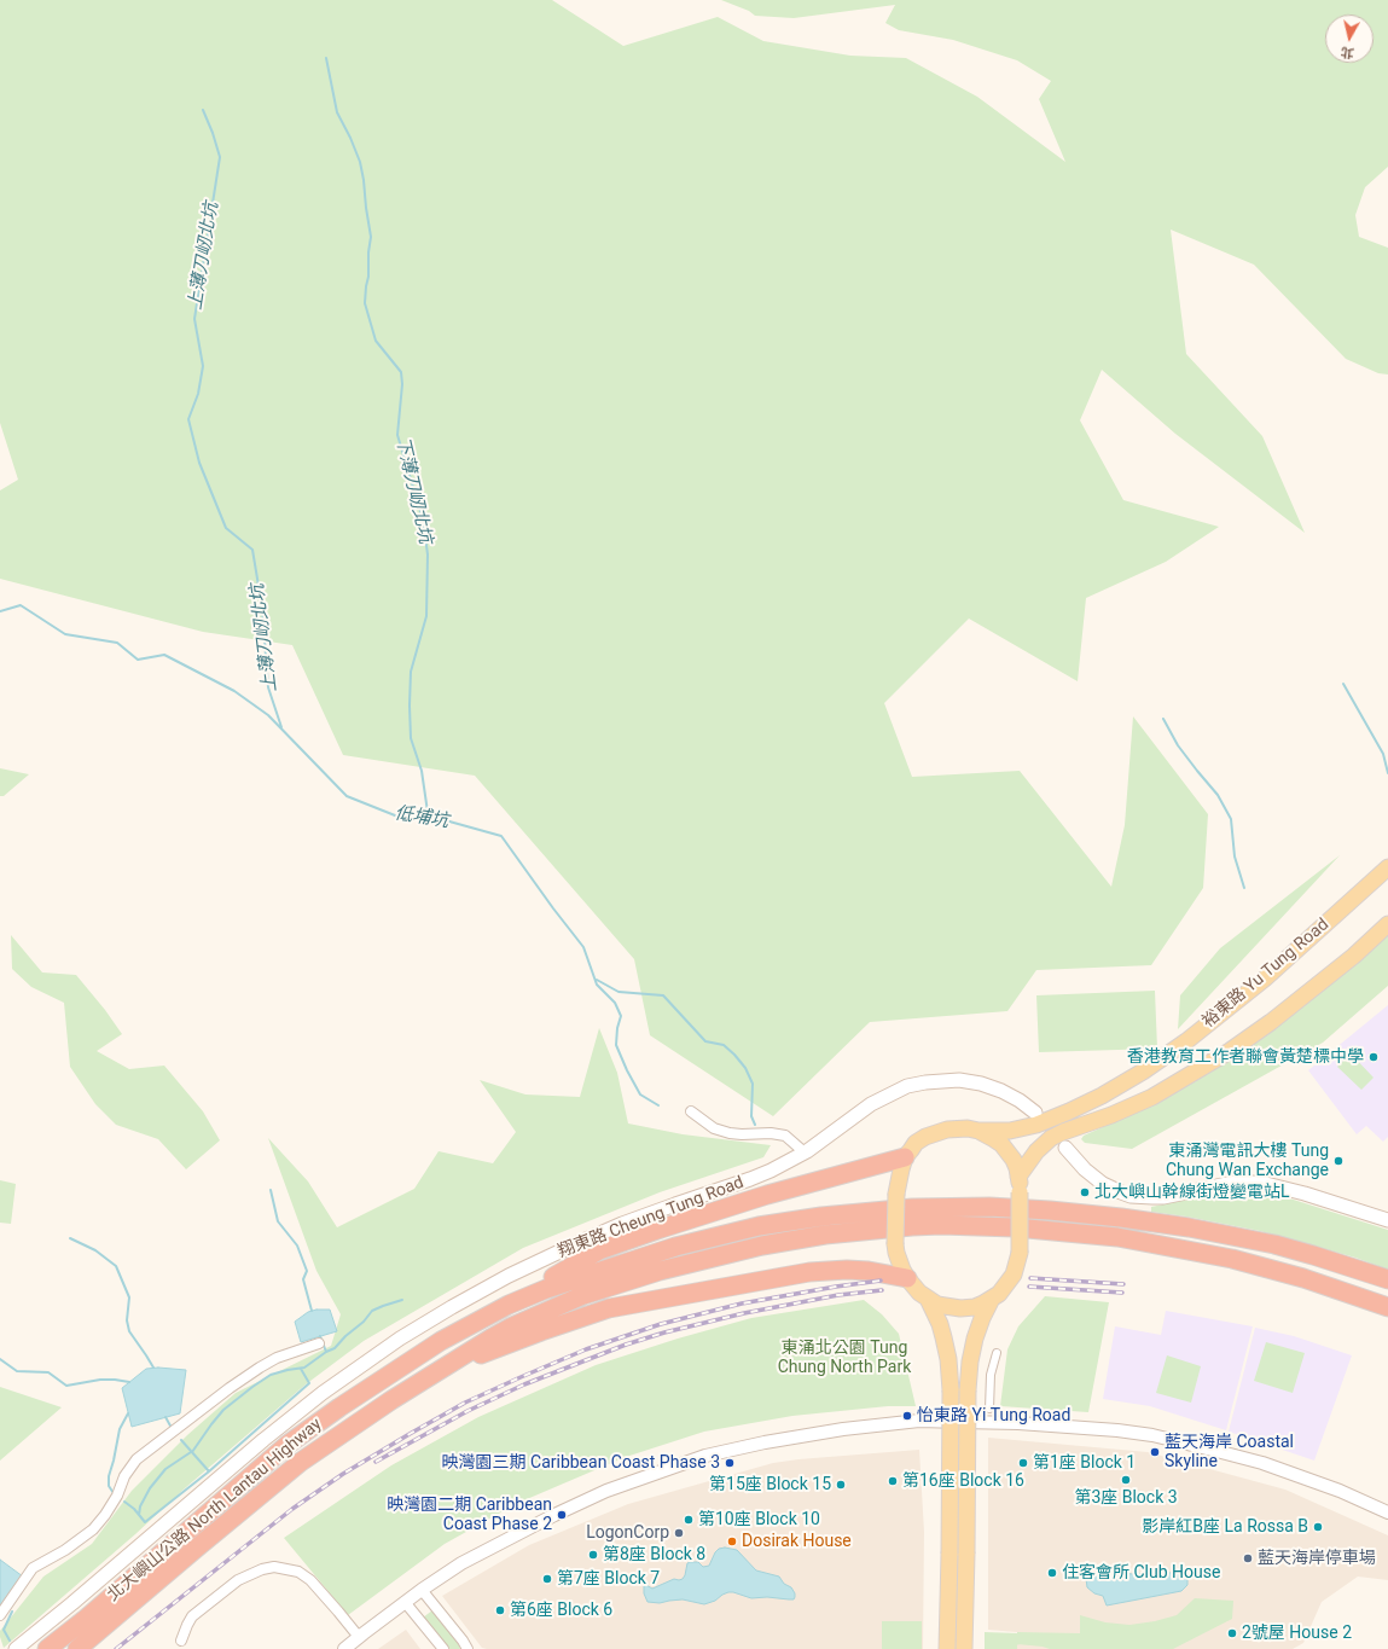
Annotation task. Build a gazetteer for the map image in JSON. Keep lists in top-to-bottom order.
{
  "streets": {
    "highway": ["北大嶼山公路 North Lantau Highway"],
    "main road": ["裕東路 Yu Tung Road", "翔東路 Cheung Tung Road"]
  },
  "water": ["上薄刀屻北坑", "下薄刀屻北坑", "低埔坑"],
  "parks": ["東涌北公園 Tung Chung North Park"],
  "places": [
    "香港教育工作者聯會黃楚標中學",
    "東涌灣電訊大樓 Tung Chung Wan Exchange",
    "北大嶼山幹線街燈變電站L",
    "怡東路 Yi Tung Road",
    "藍天海岸 Coastal Skyline",
    "映灣園三期 Caribbean Coast Phase 3",
    "第1座 Block 1",
    "第3座 Block 3",
    "第16座 Block 16",
    "第15座 Block 15",
    "映灣園二期 Caribbean Coast Phase 2",
    "第10座 Block 10",
    "影岸紅B座 La Rossa B",
    "LogonCorp",
    "Dosirak House",
    "第8座 Block 8",
    "藍天海岸停車場",
    "住客會所 Club House",
    "第7座 Block 7",
    "第6座 Block 6",
    "2號屋 House 2"
  ],
  "north": "bottom"
}
